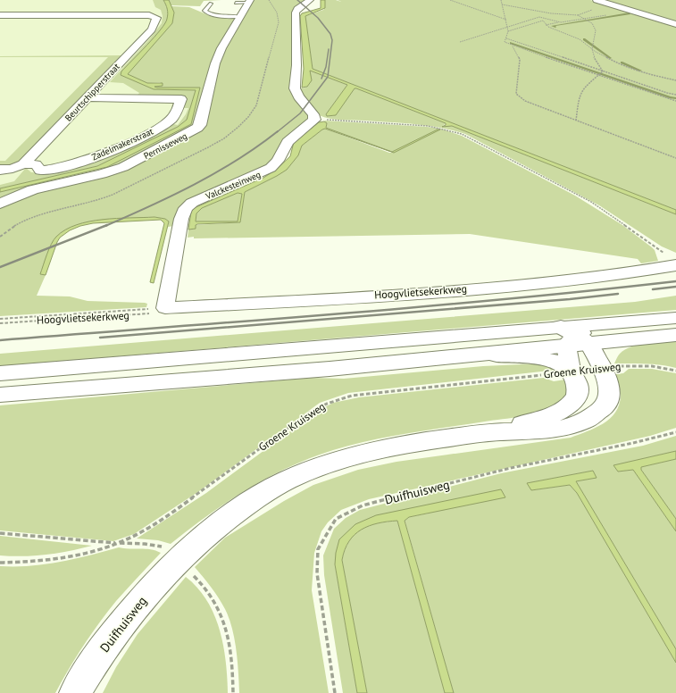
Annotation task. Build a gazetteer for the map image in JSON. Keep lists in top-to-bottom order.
{
  "streets": {
    "street": [
      "Beurtschipperstraat",
      "Zadelmakerstraat",
      "Pernisseweg",
      "Valckesteinweg",
      "Hoogvlietsekerkweg",
      "Duifhuisweg"
    ],
    "path": ["Groene Kruisweg"]
  },
  "crossings": [
    ["Beurtschipperstraat", "Zadelmakerstraat"],
    ["Valckesteinweg", "Hoogvlietsekerkweg"],
    ["Groene Kruisweg", "Duifhuisweg"]
  ]
}
